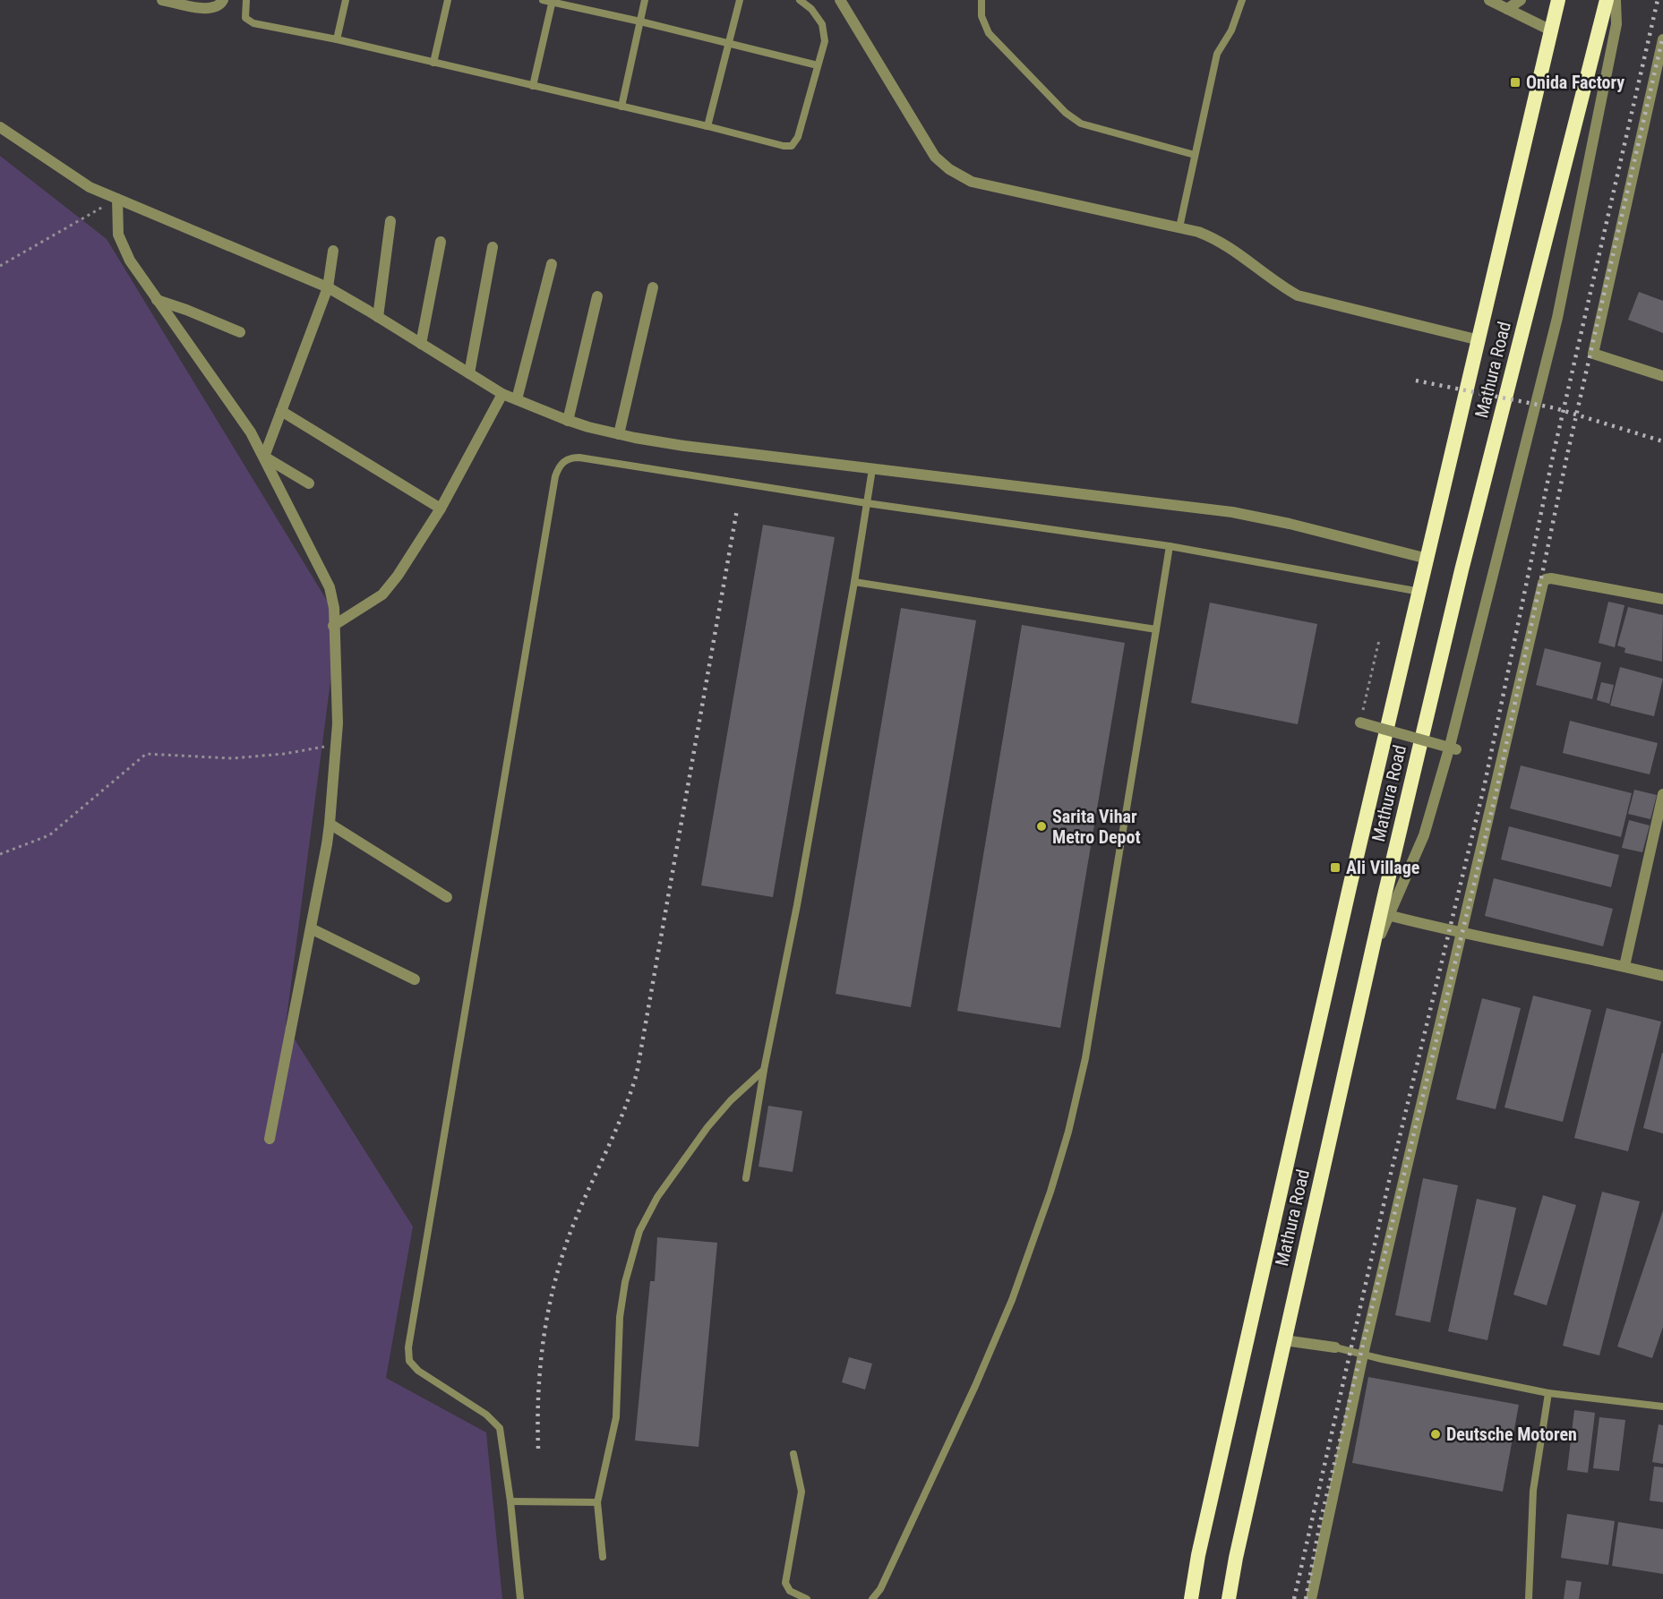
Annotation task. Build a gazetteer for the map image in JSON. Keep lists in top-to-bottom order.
{
  "streets": {
    "highway": ["Mathura Road"]
  },
  "places": {
    "transit": ["Onida Factory", "Ali Village"],
    "other": ["Sarita Vihar Metro Depot", "Deutsche Motoren"]
  }
}
